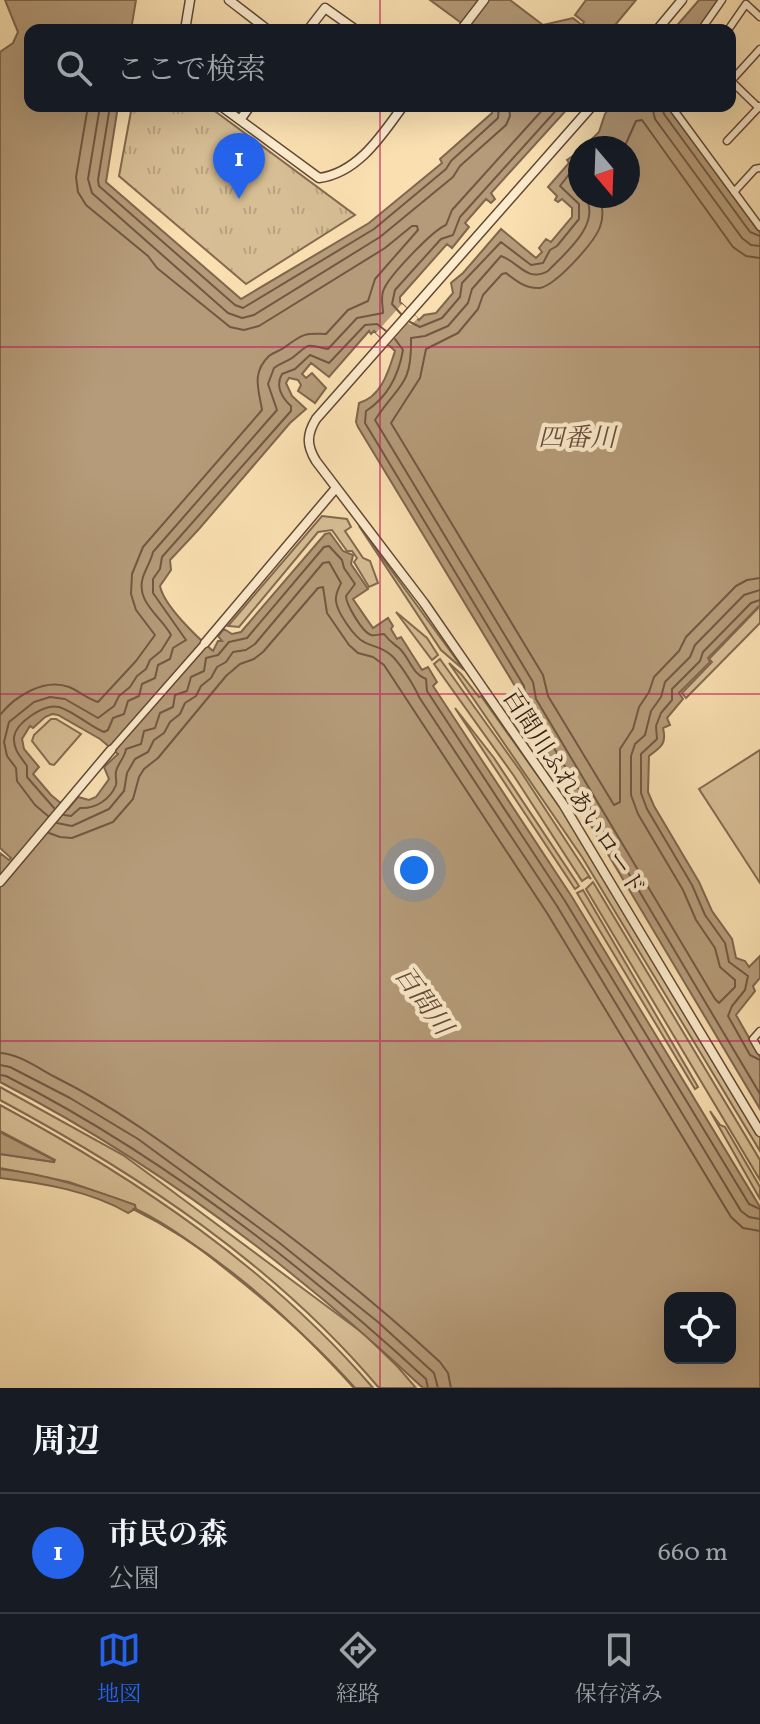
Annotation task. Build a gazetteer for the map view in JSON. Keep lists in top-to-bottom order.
{
  "streets": {
    "street": ["百間川ふれあいロード"]
  },
  "water": ["四番川", "百間川"],
  "north": "bottom",
  "page": {
    "search": "ここで検索",
    "pins": "1",
    "heading": "周辺",
    "list": [
      {
        "mark": "1",
        "name": "市民の森",
        "note": "公園",
        "value": "660 m"
      }
    ],
    "nav": ["地図", "経路", "保存済み"]
  }
}
